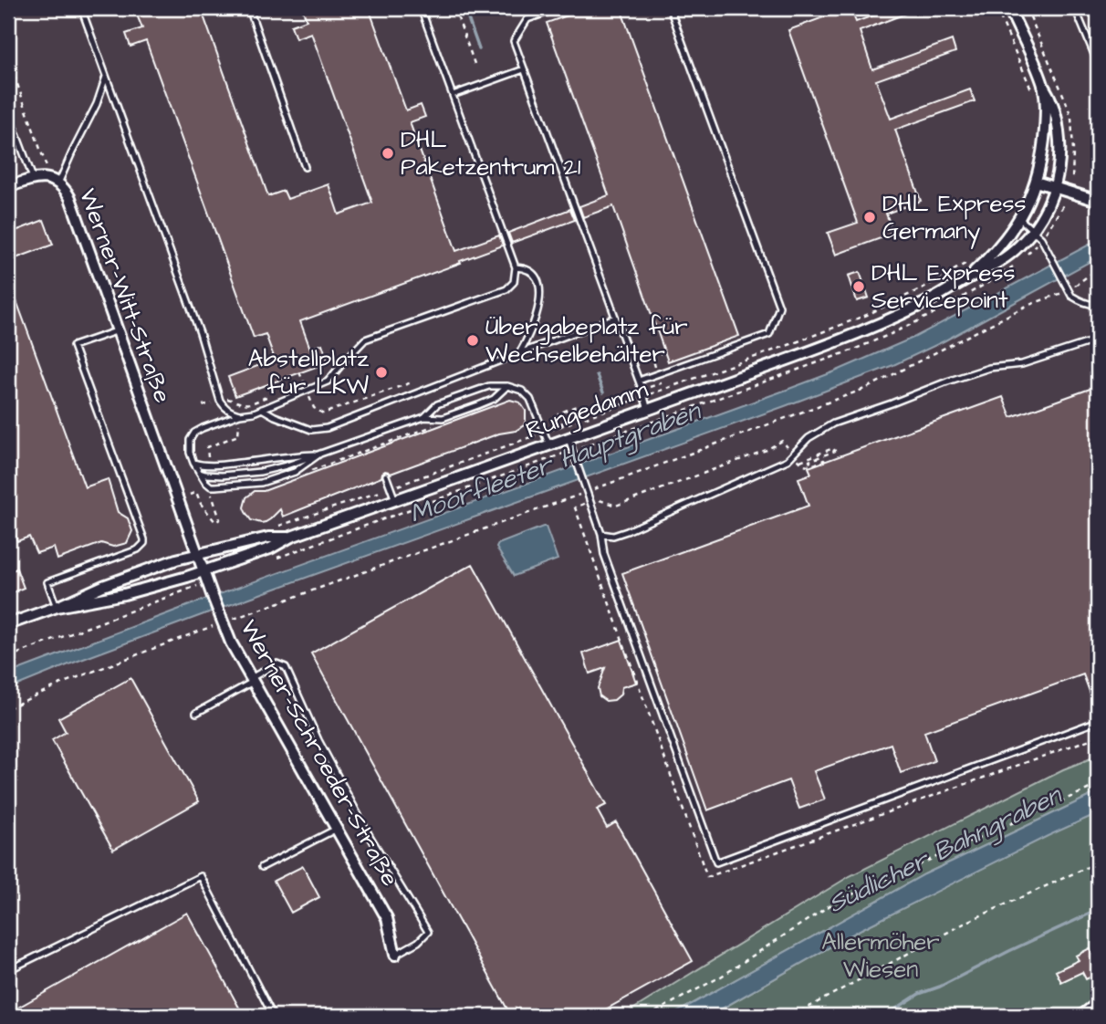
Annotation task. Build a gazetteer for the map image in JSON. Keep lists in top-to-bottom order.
{
  "streets": {
    "street": ["Werner-Witt-Straße", "Rungedamm", "Werner-Schroeder-Straße"]
  },
  "crossings": [
    ["Werner-Witt-Straße", "Rungedamm"],
    ["Werner-Witt-Straße", "Werner-Schroeder-Straße"],
    ["Rungedamm", "Werner-Schroeder-Straße"]
  ],
  "water": ["Moorfleeter Hauptgraben", "Südlicher Bahngraben"],
  "parks": ["Allermöher Wiesen"],
  "places": [
    "DHL Paketzentrum 21",
    "DHL Express Germany",
    "DHL Express Servicepoint",
    "Übergabeplatz für Wechselbehälter",
    "Abstellplatz für LKW"
  ]
}
